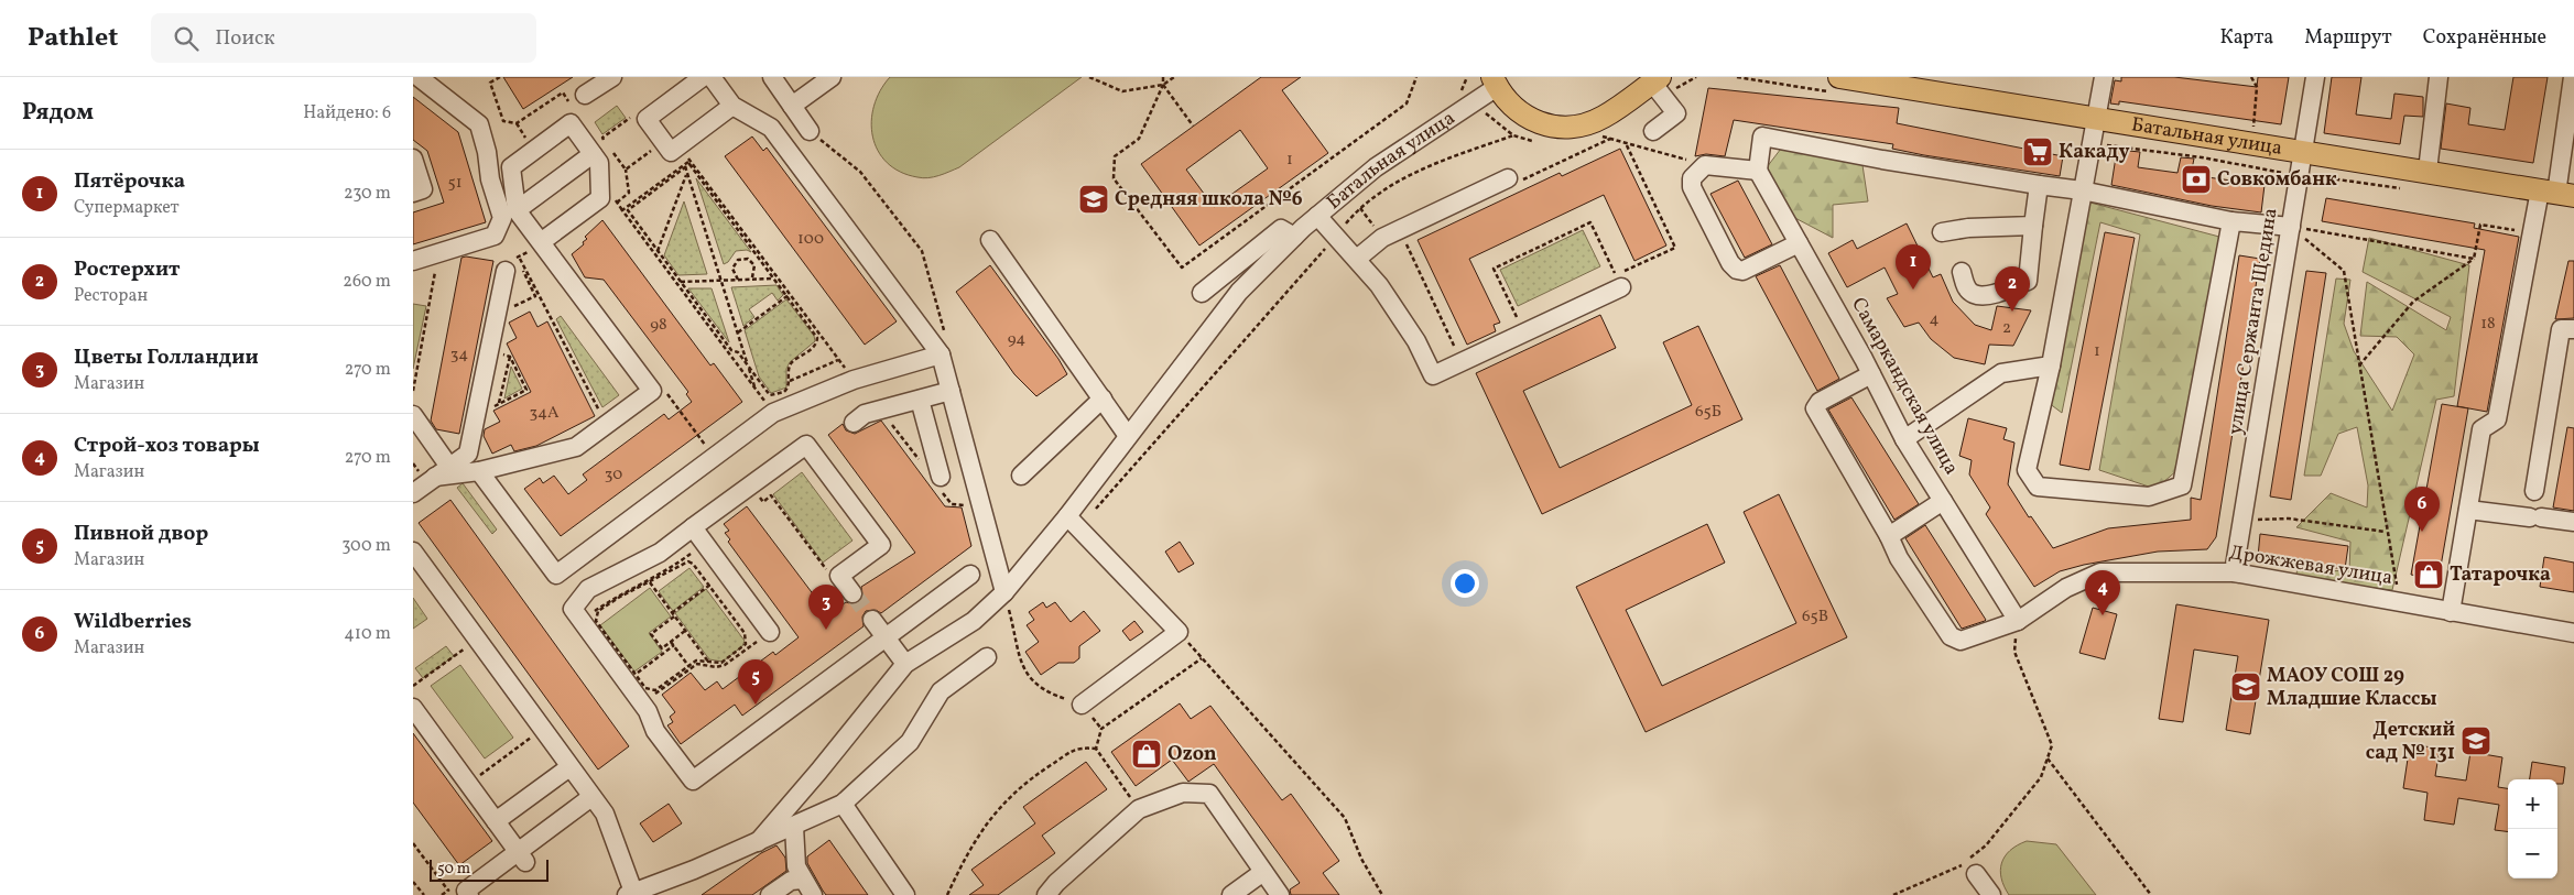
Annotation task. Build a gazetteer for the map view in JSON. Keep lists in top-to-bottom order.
{
  "streets": {
    "main road": ["Батальная улица"],
    "street": ["улица Сержанта Щедина", "Самаркандская улица", "Дрожжевая улица"]
  },
  "crossings": [
    ["Батальная улица", "улица Сержанта Щедина"],
    ["улица Сержанта Щедина", "Дрожжевая улица"],
    ["Самаркандская улица", "Дрожжевая улица"]
  ],
  "places": {
    "supermarket": ["Какаду"],
    "bank": ["Совкомбанк"],
    "school or university": ["Средняя школа №6", "МАОУ СОШ 29 Младшие Классы", "Детский сад № 131"],
    "shop": ["Татарочка", "Ozon"]
  },
  "house_numbers": [
    "1",
    "51",
    "100",
    "4",
    "18",
    "98",
    "2",
    "94",
    "1",
    "34",
    "65Б",
    "34А",
    "30",
    "65В"
  ],
  "scale_bar": "50 m",
  "page": {
    "header": "Pathlet",
    "search": "Поиск",
    "nav": ["Карта", "Маршрут", "Сохранённые"],
    "heading": ["Рядом", "Найдено: 6"],
    "list": [
      {
        "mark": "1",
        "name": "Пятёрочка",
        "note": "Супермаркет",
        "value": "230 m"
      },
      {
        "mark": "2",
        "name": "Ростерхит",
        "note": "Ресторан",
        "value": "260 m"
      },
      {
        "mark": "3",
        "name": "Цветы Голландии",
        "note": "Магазин",
        "value": "270 m"
      },
      {
        "mark": "4",
        "name": "Строй-хоз товары",
        "note": "Магазин",
        "value": "270 m"
      },
      {
        "mark": "5",
        "name": "Пивной двор",
        "note": "Магазин",
        "value": "300 m"
      },
      {
        "mark": "6",
        "name": "Wildberries",
        "note": "Магазин",
        "value": "410 m"
      }
    ],
    "pins": [
      "1",
      "2",
      "6",
      "4",
      "3",
      "5"
    ],
    "map_buttons": ["+", "−"],
    "scale": "50 m"
  }
}
